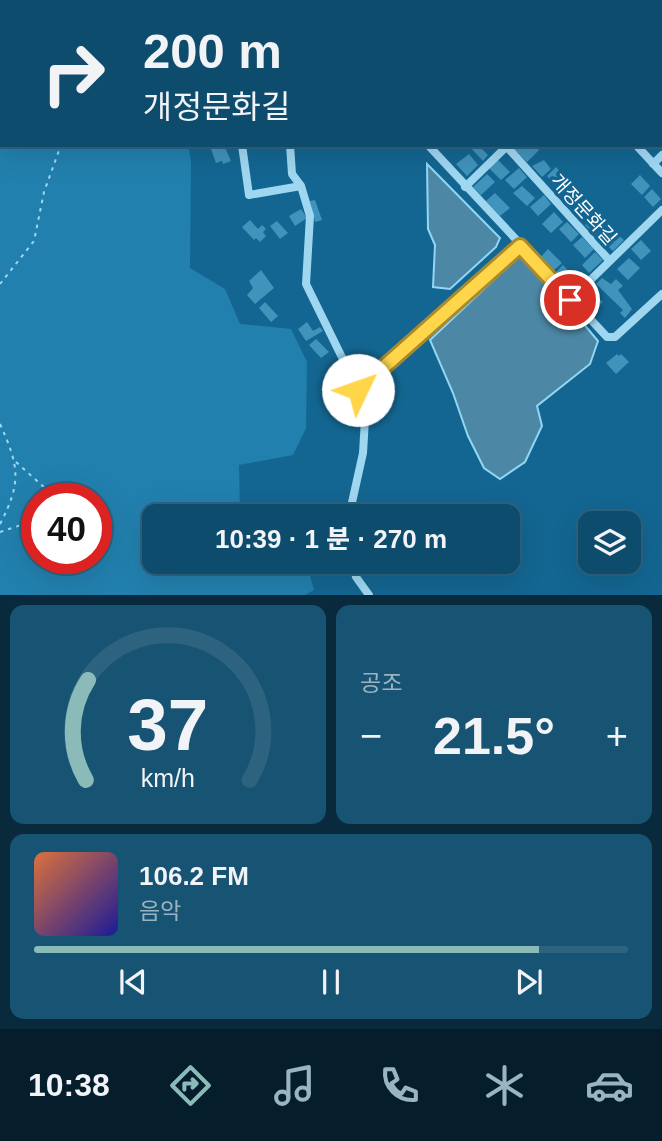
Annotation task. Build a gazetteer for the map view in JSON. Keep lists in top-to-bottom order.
{
  "streets": {
    "street": ["개정문화길"]
  },
  "page": {
    "turn": ["200 m", "개정문화길"],
    "limit": "40",
    "trip": "10:39 · 1 분 · 270 m",
    "tile": "공조",
    "heat": ["−", "21.5°", "+"],
    "song": ["106.2 FM", "음악"],
    "tabs": "10:38",
    "gauge": ["37", "km/h"]
  }
}
